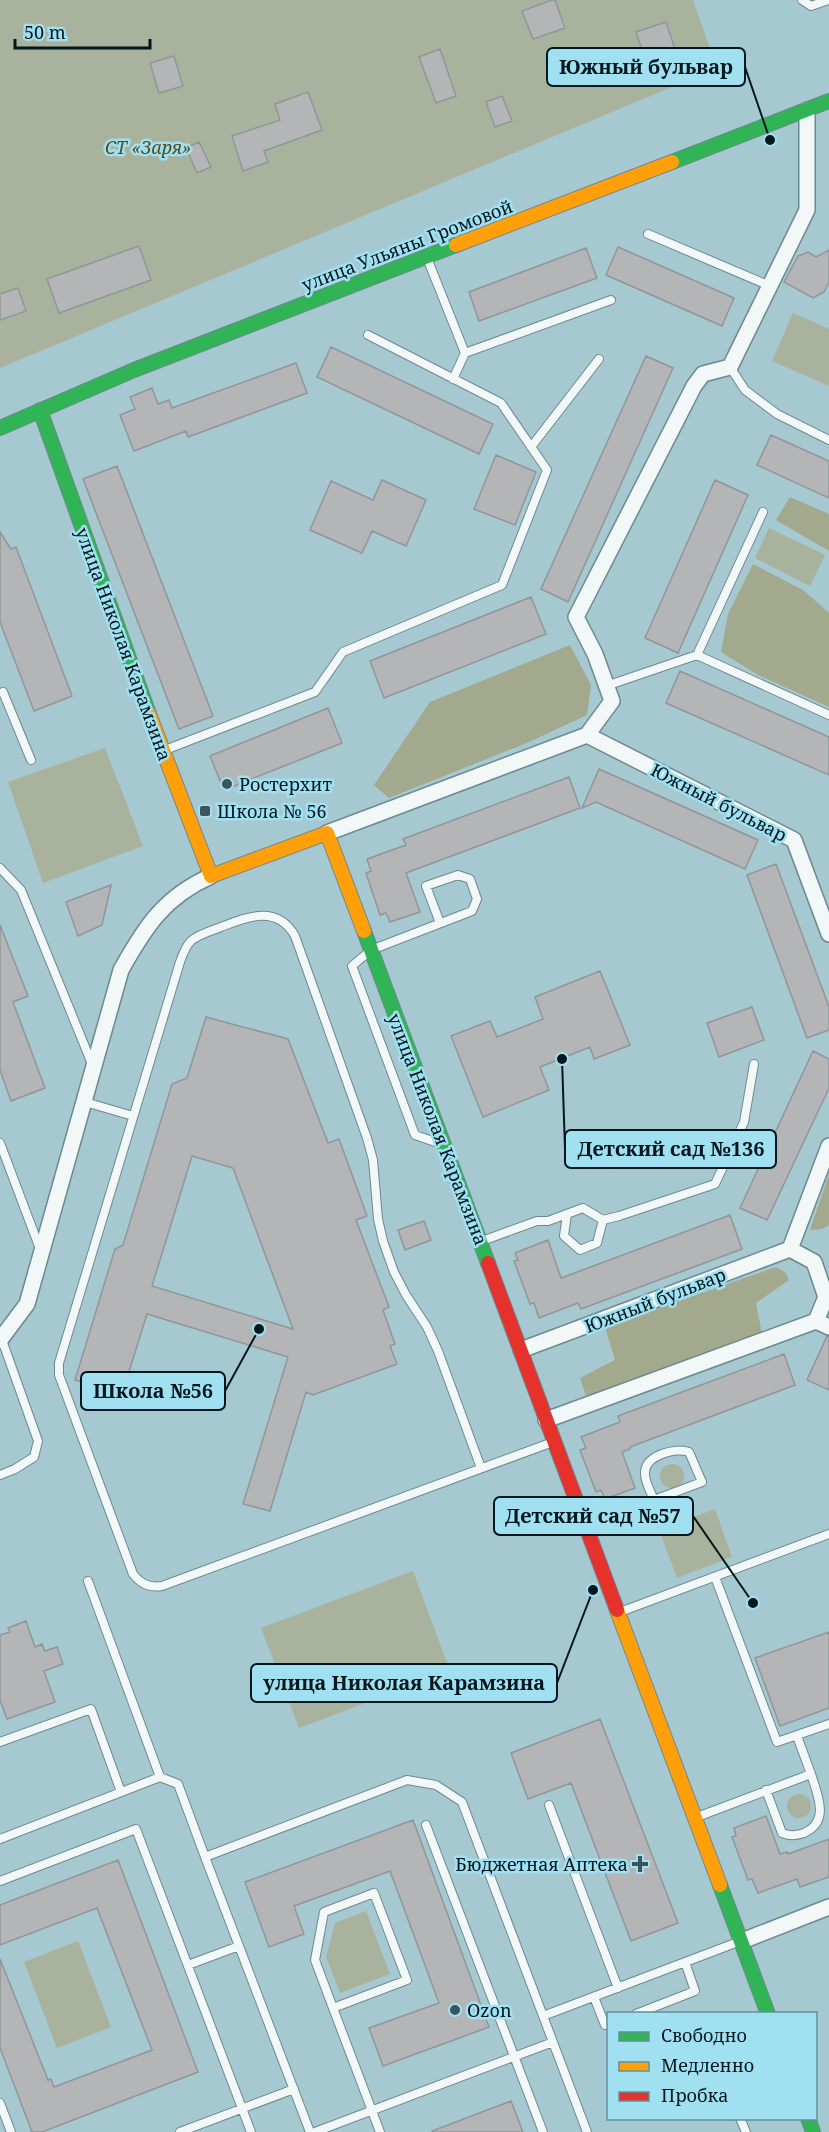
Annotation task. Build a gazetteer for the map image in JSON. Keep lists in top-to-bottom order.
{
  "streets": {
    "street": ["улица Ульяны Громовой", "улица Николая Карамзина", "Южный бульвар"]
  },
  "crossings": [
    ["улица Ульяны Громовой", "улица Николая Карамзина"],
    ["улица Николая Карамзина", "Южный бульвар"]
  ],
  "parks": ["СТ «Заря»"],
  "places": {
    "other": [
      "Южный бульвар",
      "Ростерхит",
      "Детский сад №136",
      "Школа №56",
      "улица Николая Карамзина",
      "Детский сад №57",
      "Ozon"
    ],
    "transit": ["Школа № 56"],
    "health": ["Бюджетная Аптека"]
  },
  "legend": ["Свободно", "Медленно", "Пробка"],
  "scale_bar": "50 m"
}
